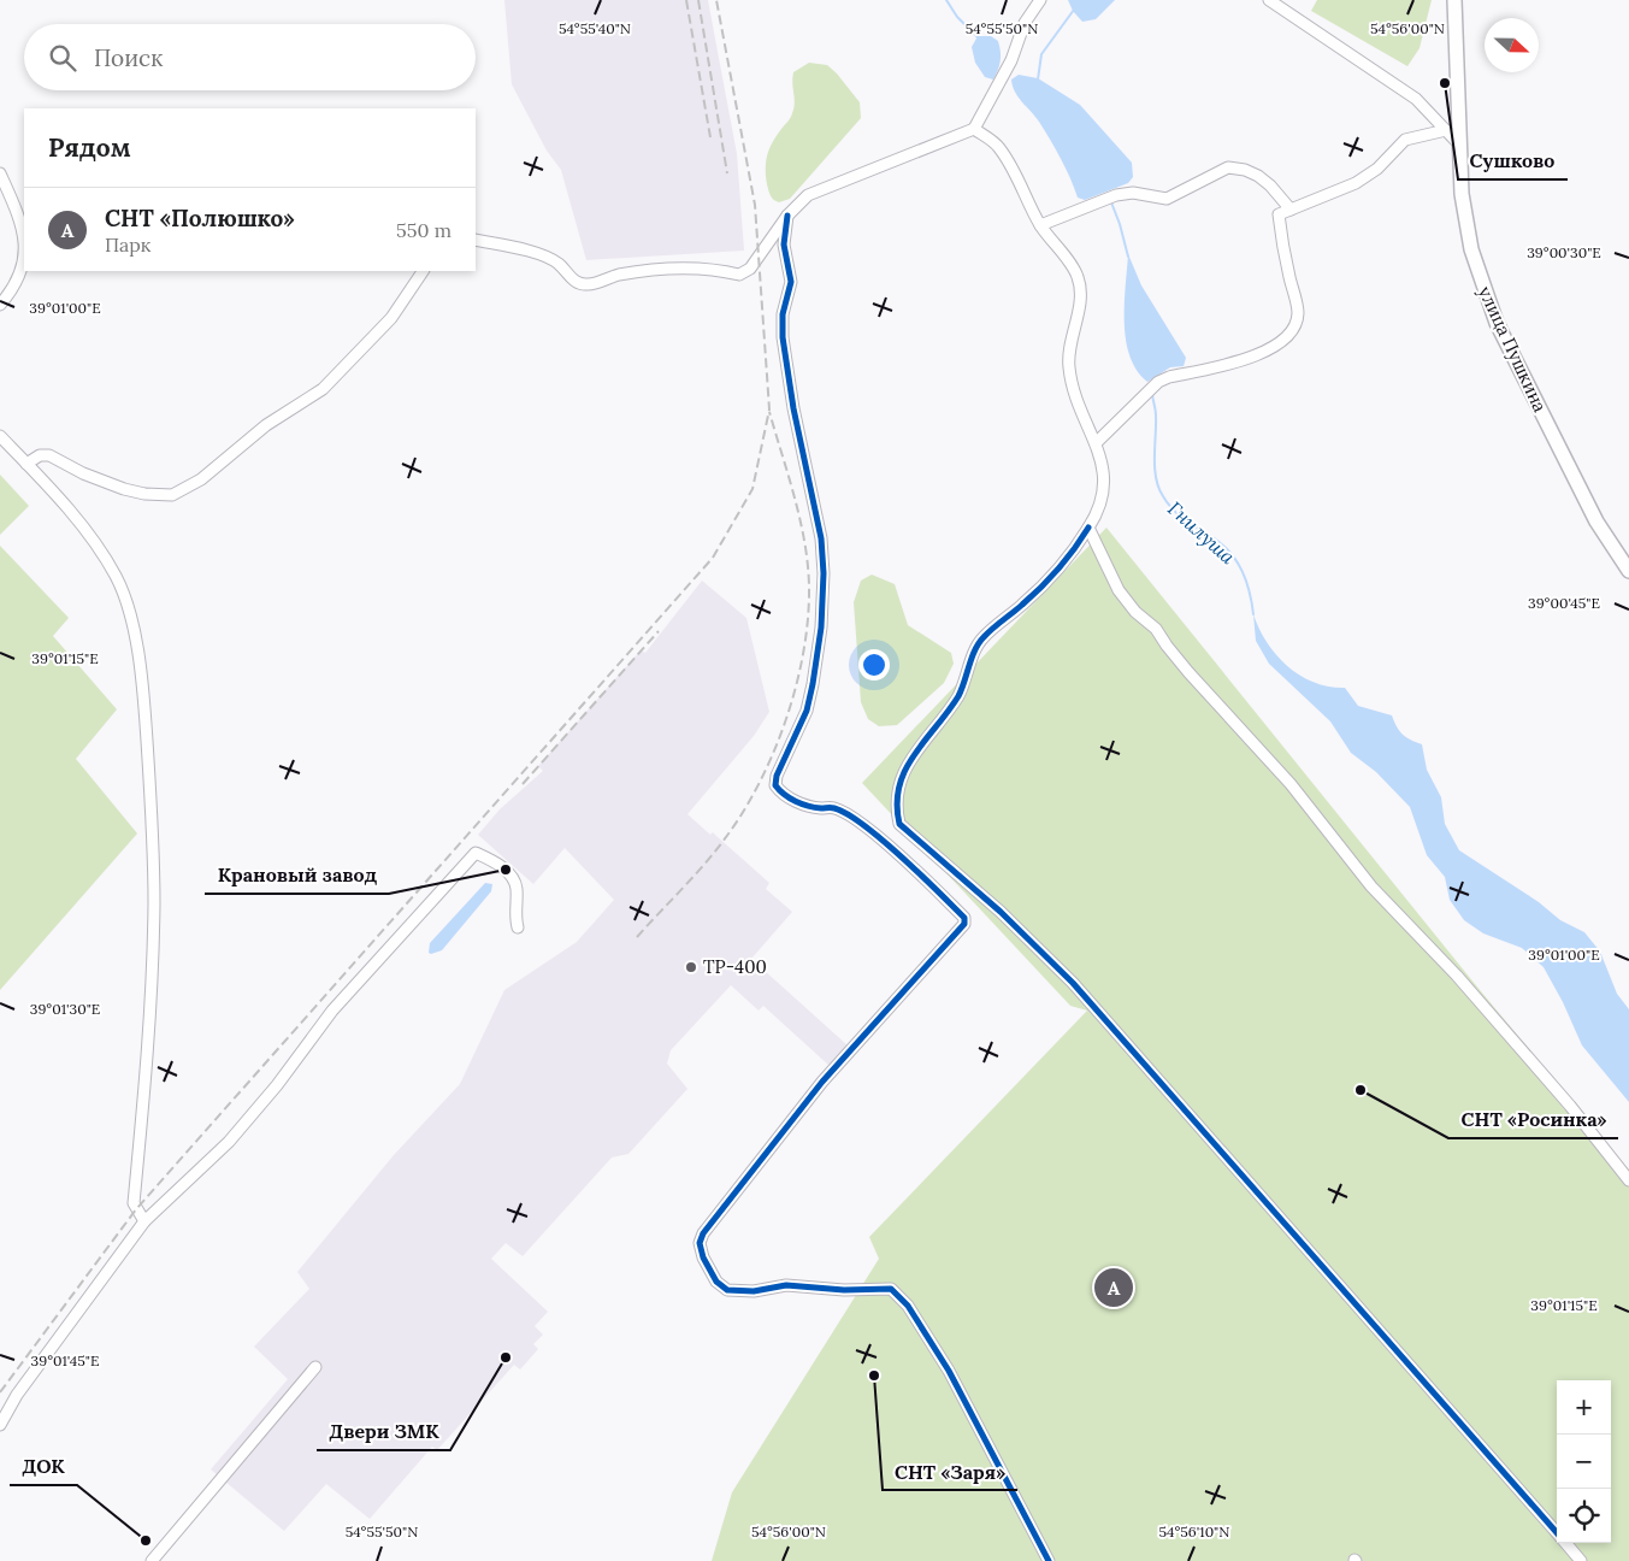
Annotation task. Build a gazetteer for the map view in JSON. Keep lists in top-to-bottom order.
{
  "streets": {
    "main road": ["улица Пушкина"]
  },
  "water": ["Гнилуша"],
  "places": [
    "Сушково",
    "Крановый завод",
    "ТР-400",
    "СНТ «Росинка»",
    "Двери ЗМК",
    "СНТ «Заря»",
    "ДОК"
  ],
  "north": "right",
  "page": {
    "search": "Поиск",
    "heading": "Рядом",
    "list": [
      {
        "mark": "A",
        "name": "СНТ «Полюшко»",
        "note": "Парк",
        "value": "550 m"
      }
    ],
    "pins": "A",
    "map_buttons": ["+", "−"]
  },
  "coordinates": [
    "54°55'50\"N",
    "54°56'00\"N",
    "54°55'40\"N",
    "39°00'30\"E",
    "39°01'00\"E",
    "39°00'45\"E",
    "39°01'15\"E",
    "39°01'30\"E",
    "39°01'45\"E",
    "54°56'10\"N"
  ]
}
